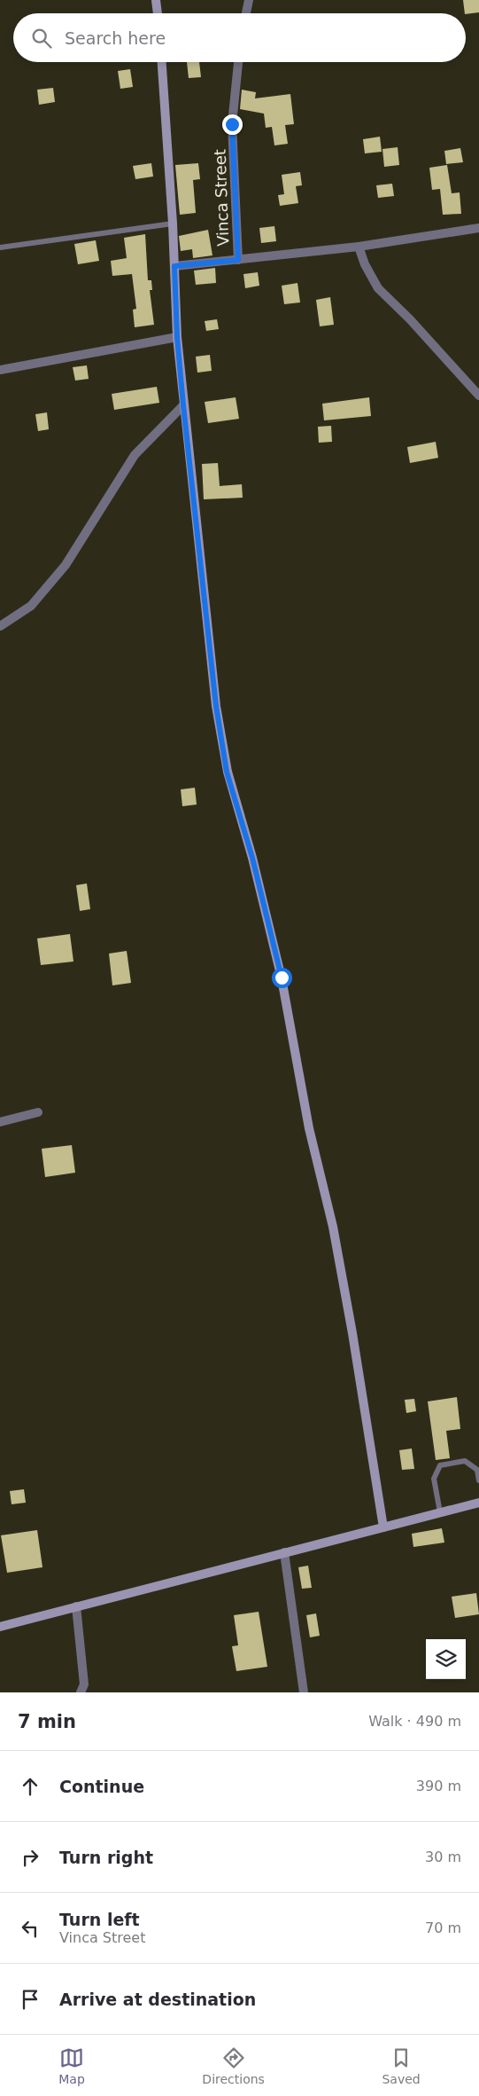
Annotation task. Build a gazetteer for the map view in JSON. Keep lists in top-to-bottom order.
{
  "streets": {
    "street": ["Vinca Street"]
  },
  "page": {
    "search": "Search here",
    "heading": ["7 min", "Walk · 490 m"],
    "list": [
      ["Continue", "390 m"],
      ["Turn right", "30 m"],
      ["Turn left", "Vinca Street", "70 m"],
      "Arrive at destination"
    ],
    "nav": ["Map", "Directions", "Saved"]
  }
}
